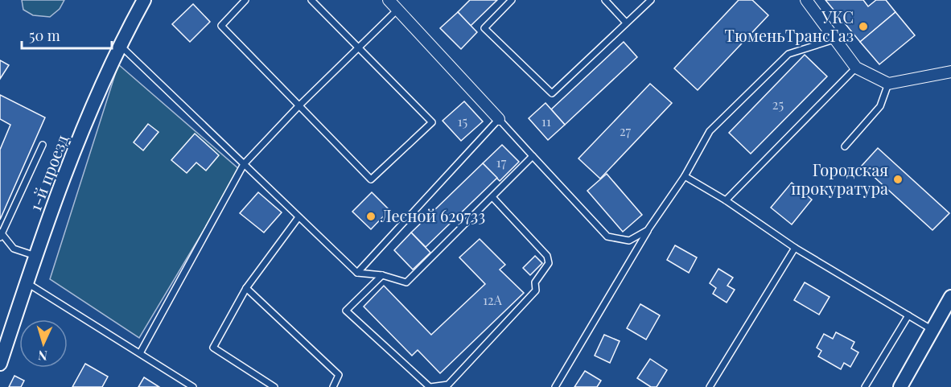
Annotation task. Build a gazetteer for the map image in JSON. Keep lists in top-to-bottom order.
{
  "streets": {
    "street": ["1-й проезд"]
  },
  "places": ["УКС ТюменьТрансГаз", "Городская прокуратура", "Лесной 629733"],
  "house_numbers": [
    "25",
    "15",
    "11",
    "27",
    "17",
    "12А"
  ],
  "scale_bar": "50 m",
  "north": "bottom"
}
